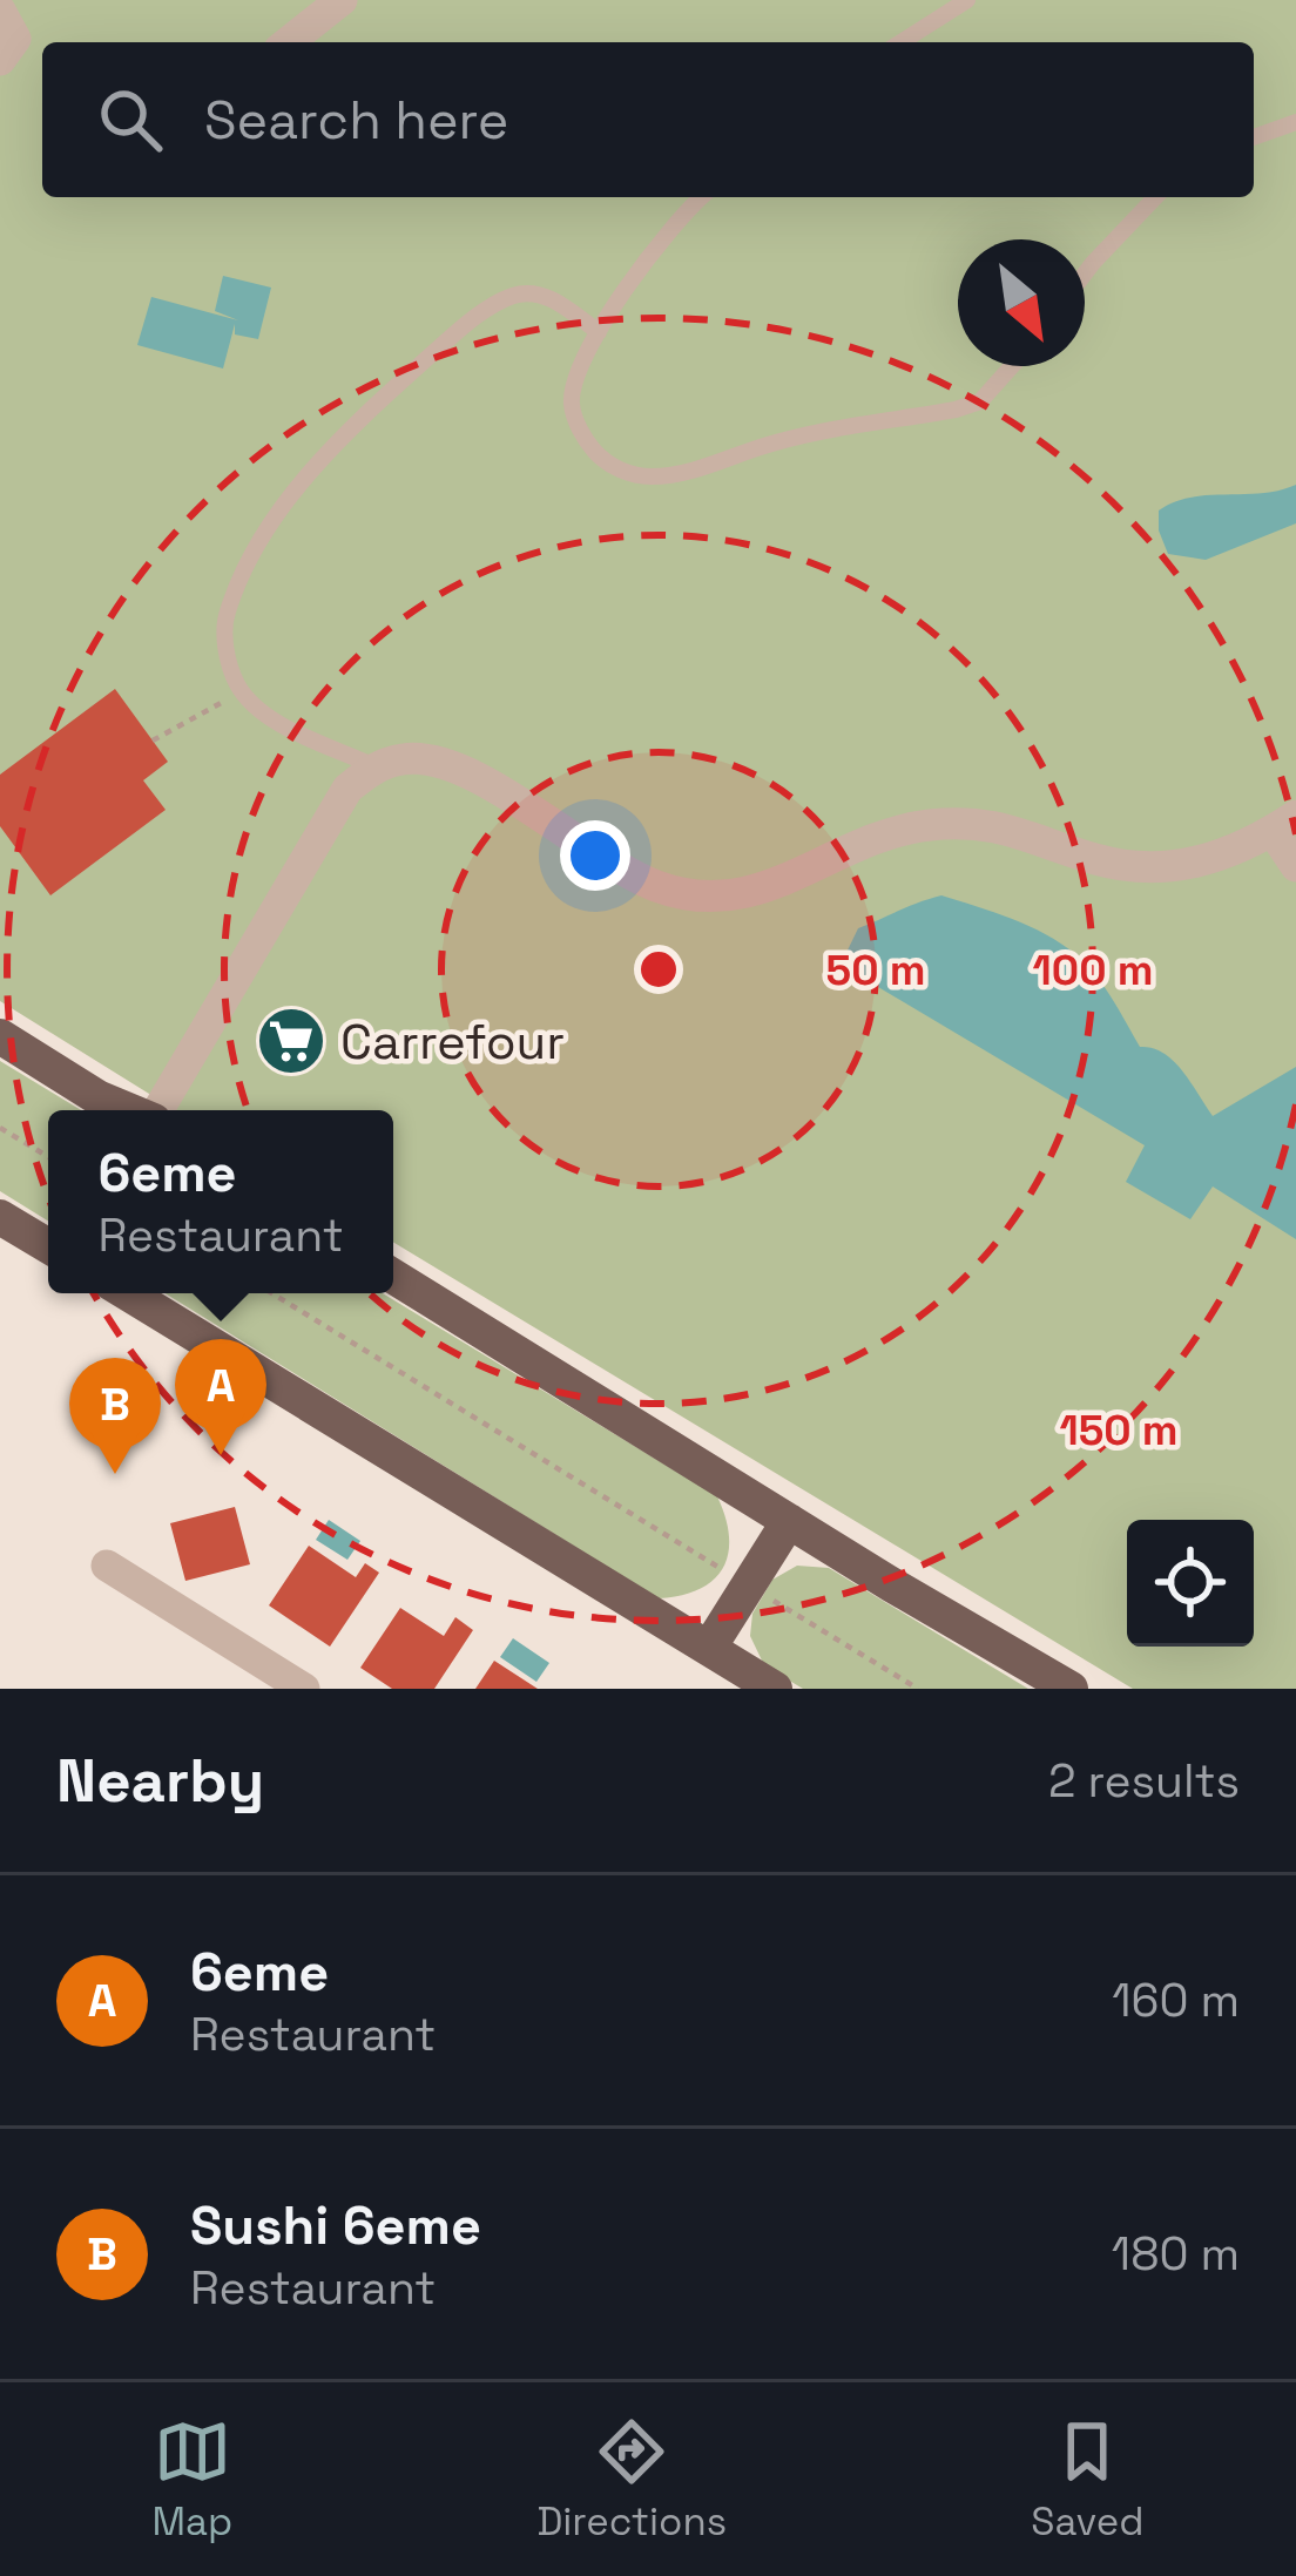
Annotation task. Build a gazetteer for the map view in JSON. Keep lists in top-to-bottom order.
{
  "places": {
    "supermarket": ["Carrefour"]
  },
  "north": "bottom right",
  "page": {
    "search": "Search here",
    "popup": ["6eme", "Restaurant"],
    "pins": ["A", "B"],
    "heading": ["Nearby", "2 results"],
    "list": [
      {
        "mark": "A",
        "name": "6eme",
        "note": "Restaurant",
        "value": "160 m"
      },
      {
        "mark": "B",
        "name": "Sushi 6eme",
        "note": "Restaurant",
        "value": "180 m"
      }
    ],
    "nav": ["Map", "Directions", "Saved"]
  },
  "rings": ["50 m", "100 m", "150 m"]
}
